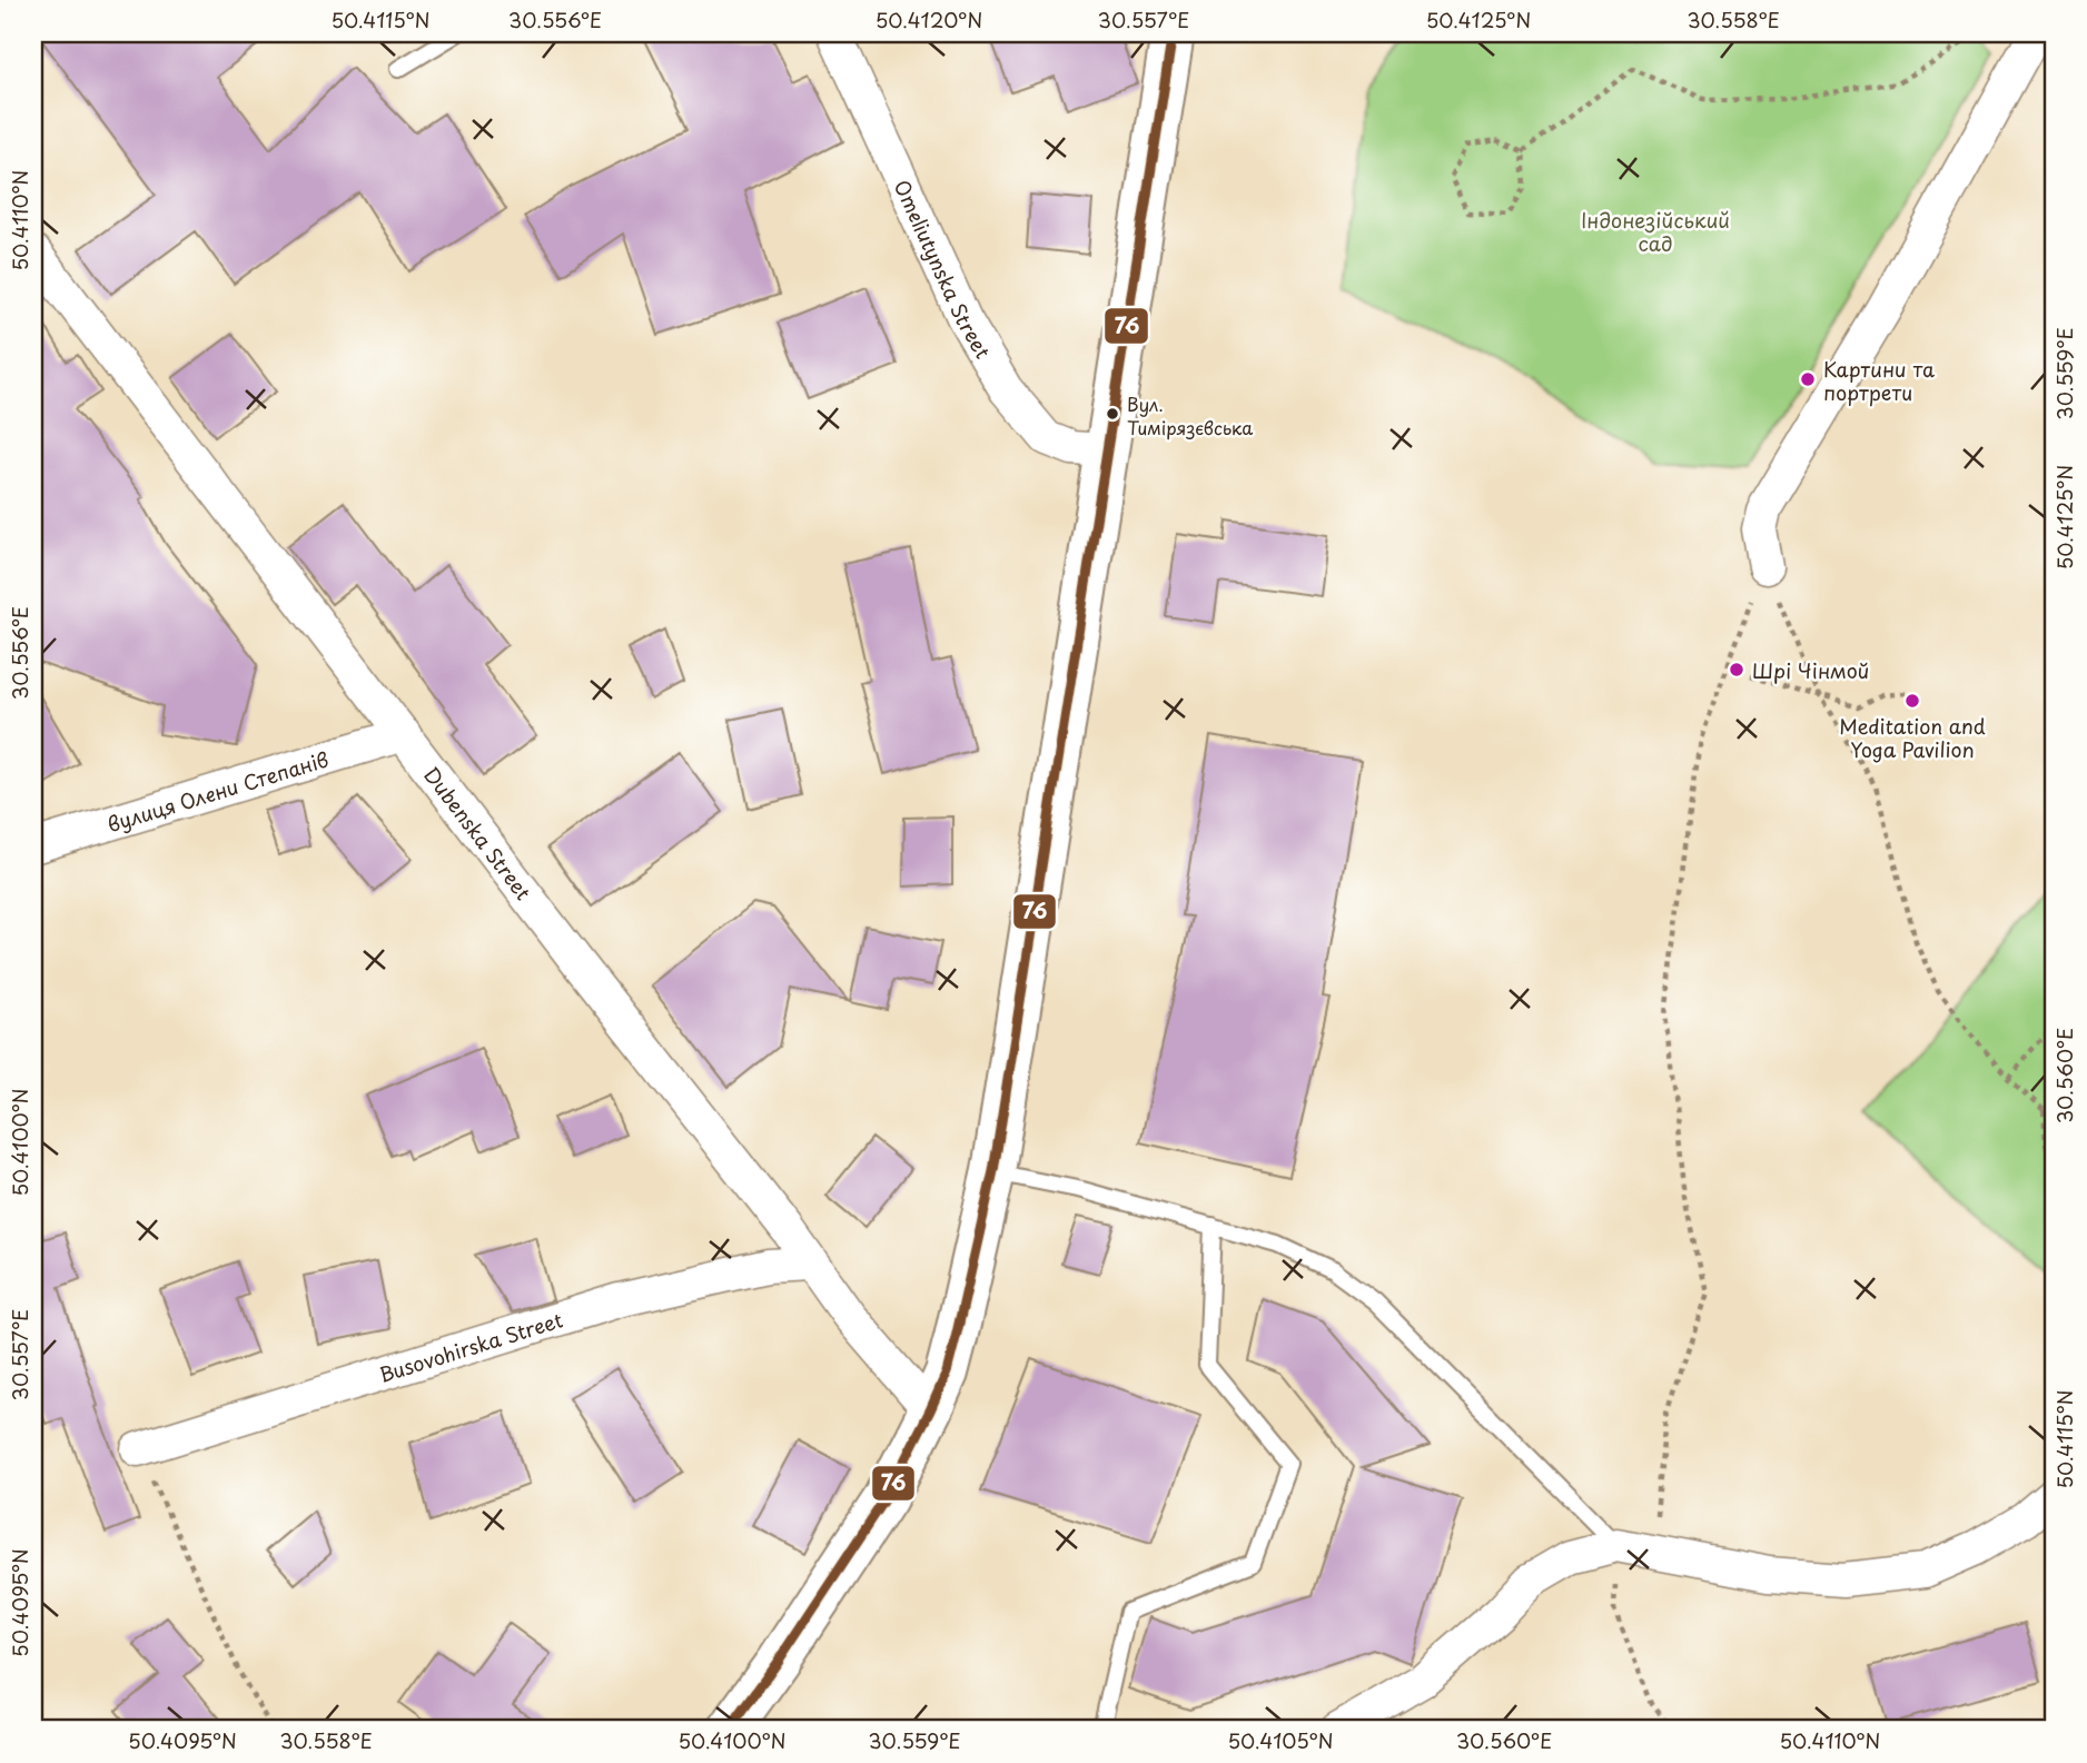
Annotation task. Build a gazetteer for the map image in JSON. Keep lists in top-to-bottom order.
{
  "streets": {
    "street": [
      "Omeliutynska Street",
      "вулиця Олени Степанів",
      "Dubenska Street",
      "Busovohirska Street"
    ]
  },
  "crossings": [
    ["вулиця Олени Степанів", "Dubenska Street"],
    ["Dubenska Street", "Busovohirska Street"]
  ],
  "parks": ["Індонезійський сад"],
  "places": [
    "Картини та портрети",
    "Вул. Тимірязєвська",
    "Шрі Чінмой",
    "Meditation and Yoga Pavilion"
  ],
  "lines": ["transit line 76"],
  "coordinates": [
    "50.4115°N",
    "30.556°E",
    "50.4120°N",
    "30.557°E",
    "50.4125°N",
    "30.558°E",
    "50.4110°N",
    "30.559°E",
    "30.560°E",
    "50.4100°N",
    "50.4095°N",
    "50.4105°N"
  ]
}
